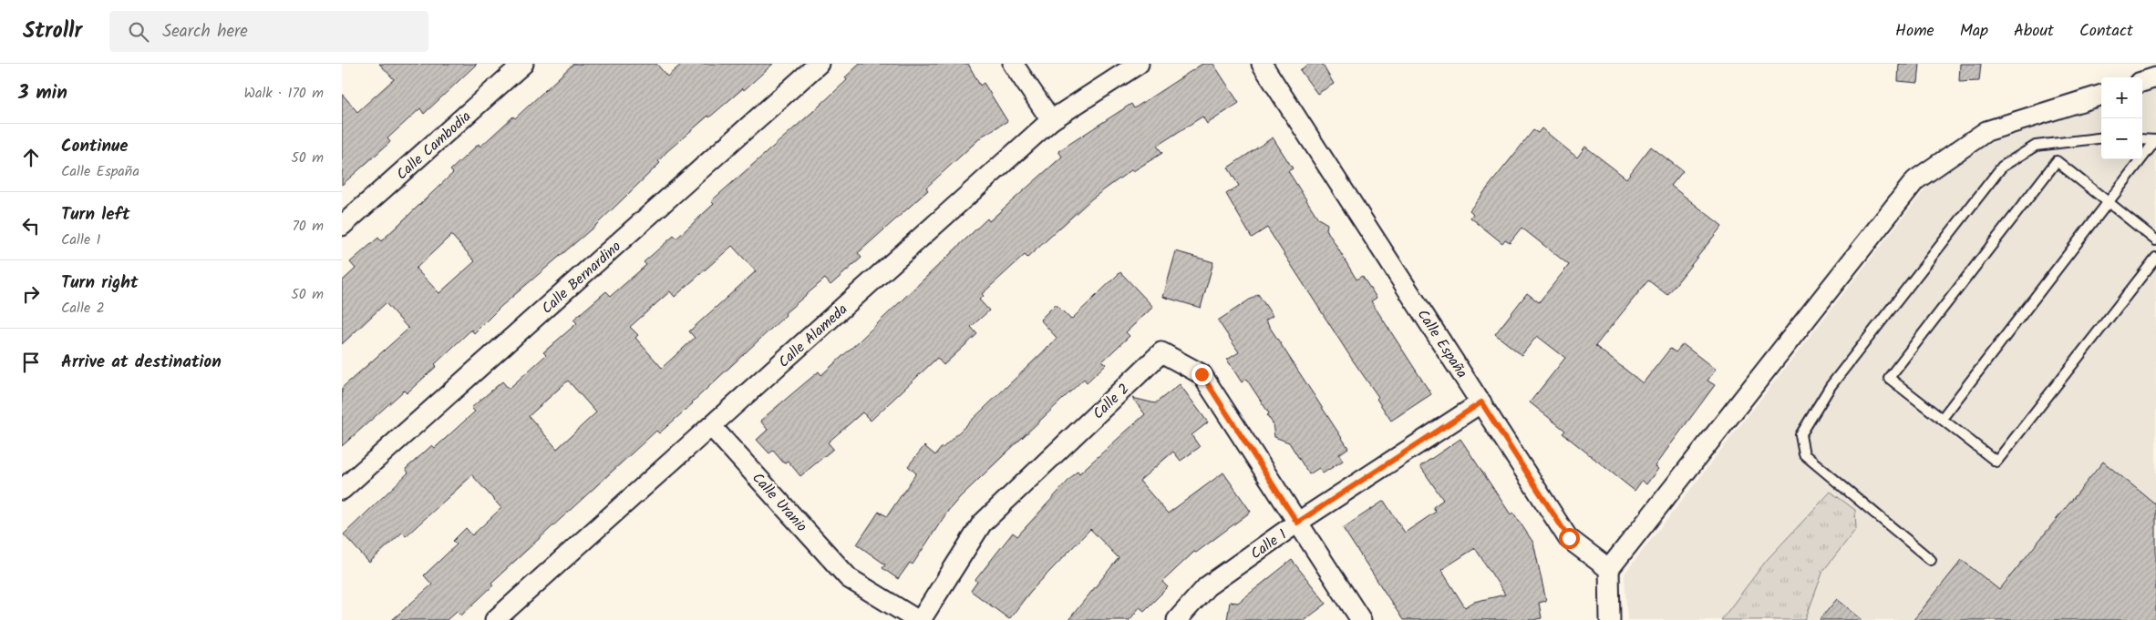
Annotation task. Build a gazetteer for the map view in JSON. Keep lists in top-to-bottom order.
{
  "streets": {
    "street": [
      "Calle Cambodia",
      "Calle Bernardino",
      "Calle Alameda",
      "Calle España",
      "Calle 2",
      "Calle Uranio",
      "Calle 1"
    ]
  },
  "crossings": [
    ["Calle Alameda", "Calle Uranio"],
    ["Calle España", "Calle 1"],
    ["Calle 2", "Calle 1"]
  ],
  "page": {
    "header": "Strollr",
    "search": "Search here",
    "nav": [
      "Home",
      "Map",
      "About",
      "Contact"
    ],
    "heading": ["3 min", "Walk · 170 m"],
    "map_buttons": ["+", "−"],
    "list": [
      ["Continue", "Calle España", "50 m"],
      ["Turn left", "Calle 1", "70 m"],
      ["Turn right", "Calle 2", "50 m"],
      "Arrive at destination"
    ]
  }
}
